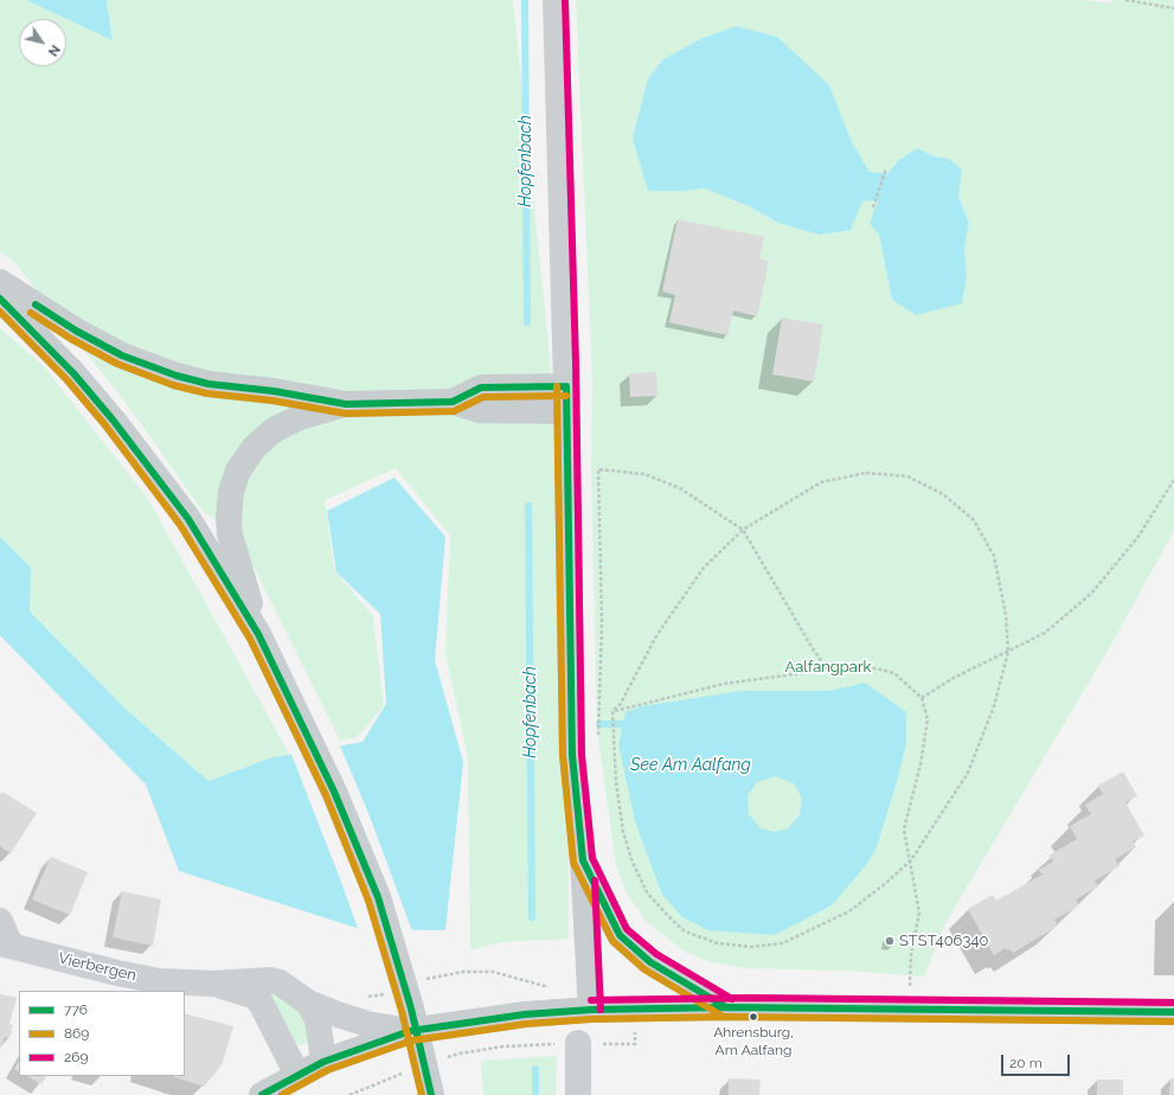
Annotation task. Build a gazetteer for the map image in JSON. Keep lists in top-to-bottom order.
{
  "streets": {
    "street": ["Vierbergen"]
  },
  "water": ["Hopfenbach", "See Am Aalfang"],
  "parks": ["Aalfangpark"],
  "places": ["STST406340", "Ahrensburg, Am Aalfang"],
  "lines": ["transit line 269", "transit line 776", "transit line 869"],
  "legend": ["776", "869", "269"],
  "scale_bar": "20 m",
  "north": "bottom right"
}
